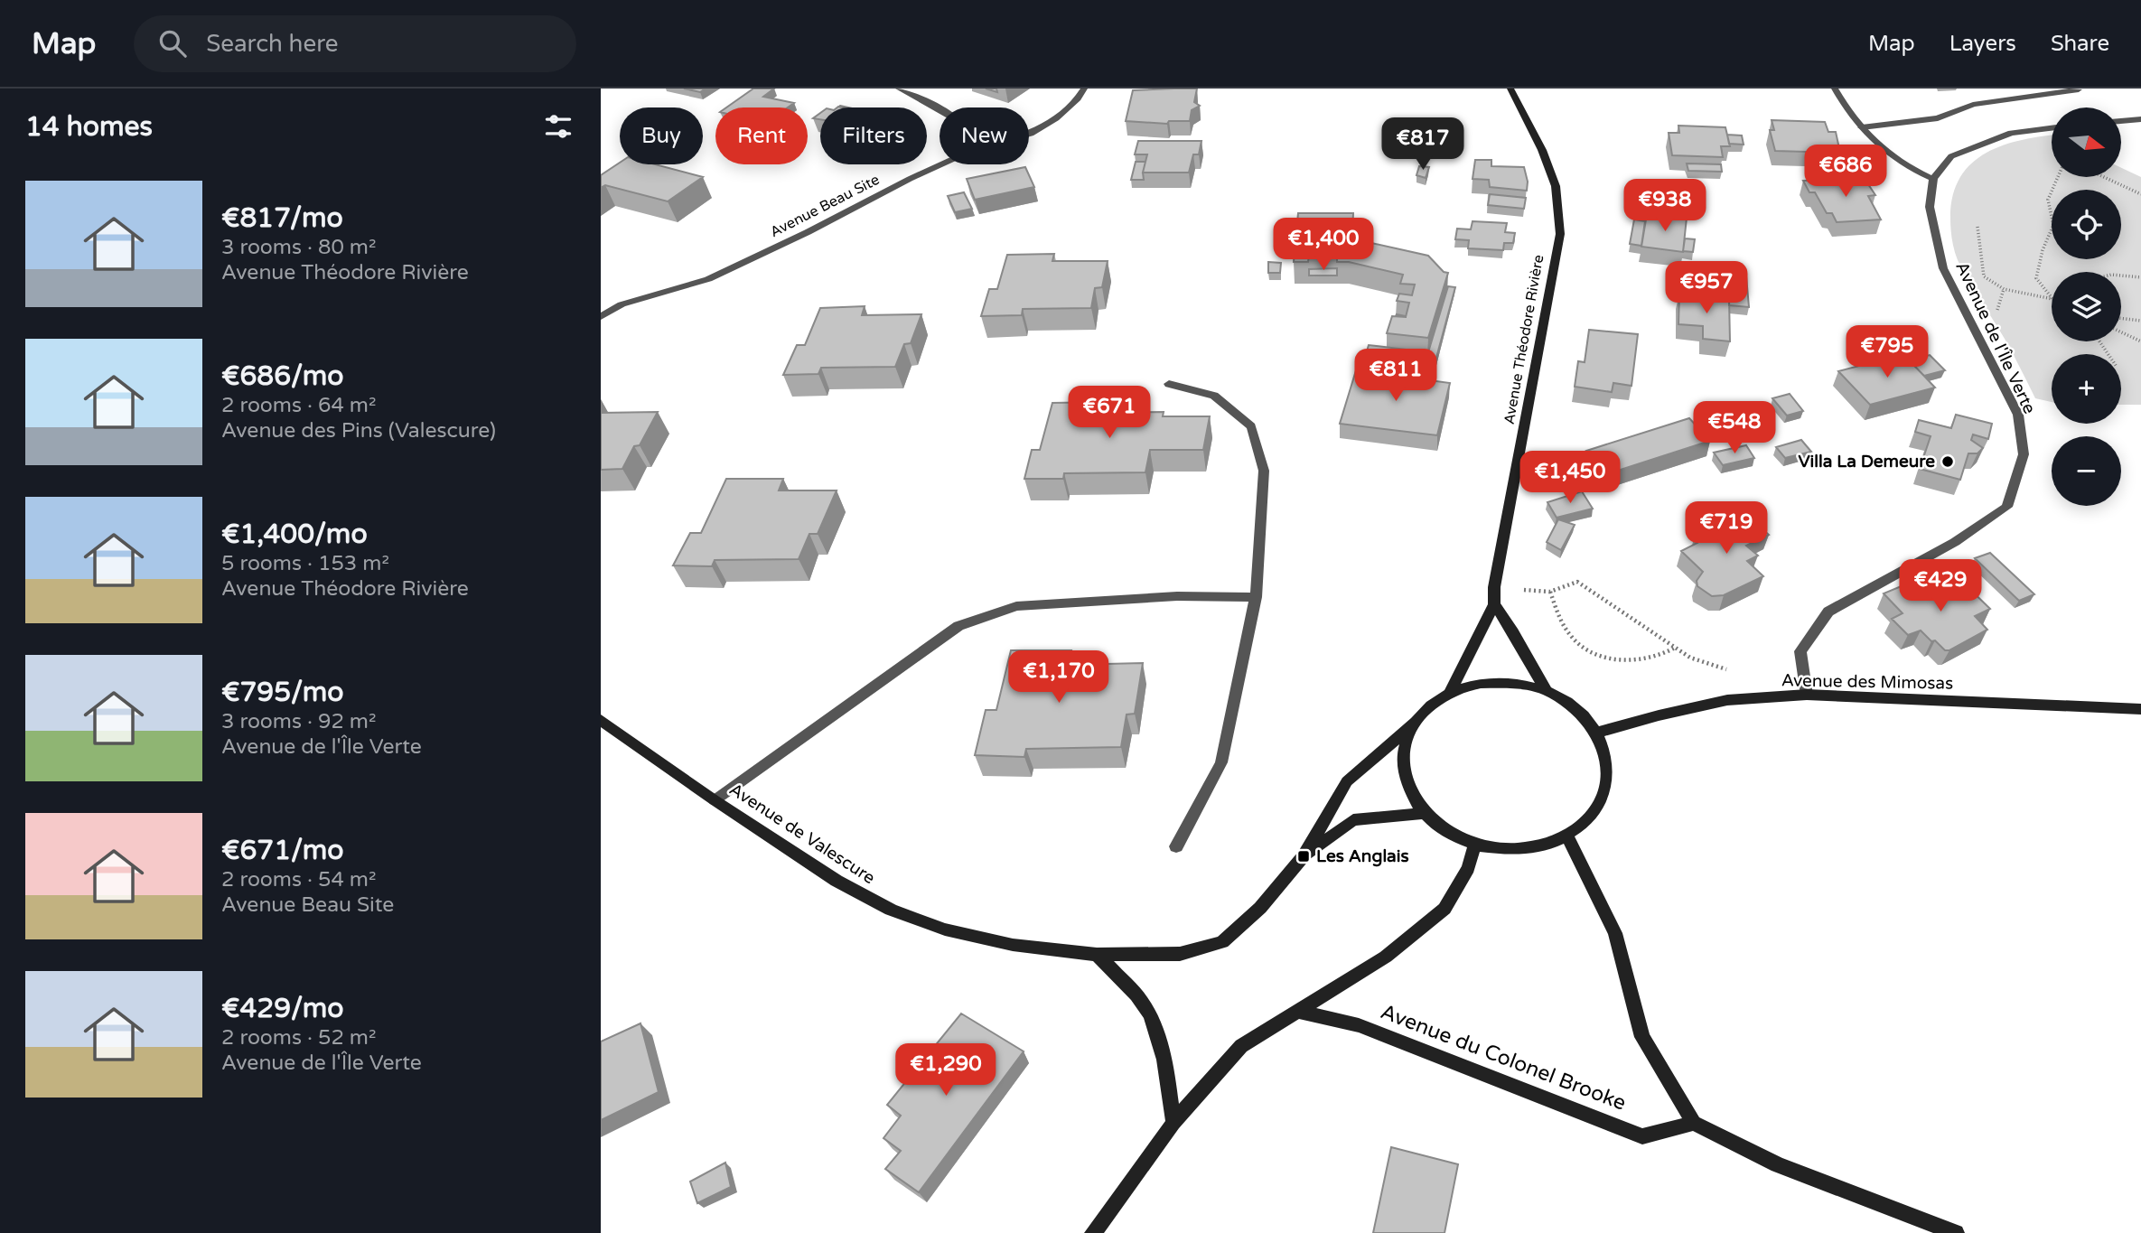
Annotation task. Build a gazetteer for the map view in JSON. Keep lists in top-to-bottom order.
{
  "streets": {
    "main road": [
      "Avenue Théodore Rivière",
      "Avenue des Mimosas",
      "Avenue de Valescure",
      "Avenue du Colonel Brooke"
    ],
    "street": ["Avenue Beau Site", "Avenue de l'Île Verte"]
  },
  "crossings": [
    ["Avenue de l'Île Verte", "Avenue des Mimosas"],
    ["Avenue Théodore Rivière", "Avenue des Mimosas"],
    ["Avenue Théodore Rivière", "Avenue de Valescure"],
    ["Avenue des Mimosas", "Avenue de Valescure"]
  ],
  "places": {
    "other": ["Villa La Demeure"],
    "transit": ["Les Anglais"]
  },
  "north": "right",
  "page": {
    "header": "Map",
    "search": "Search here",
    "nav": ["Map", "Layers", "Share"],
    "heading": "14 homes",
    "map_buttons": ["+", "−"],
    "chip": [
      "Buy",
      "Rent",
      "Filters",
      "New"
    ],
    "price": [
      "€817",
      "€686",
      "€938",
      "€1,400",
      "€957",
      "€795",
      "€811",
      "€671",
      "€548",
      "€1,450",
      "€719",
      "€429",
      "€1,170",
      "€1,290"
    ],
    "list": [
      {
        "name": "€817/mo",
        "note": "3 rooms · 80 m² · Avenue Théodore Rivière"
      },
      {
        "name": "€686/mo",
        "note": "2 rooms · 64 m² · Avenue des Pins (Valescure)"
      },
      {
        "name": "€1,400/mo",
        "note": "5 rooms · 153 m² · Avenue Théodore Rivière"
      },
      {
        "name": "€795/mo",
        "note": "3 rooms · 92 m² · Avenue de l'Île Verte"
      },
      {
        "name": "€671/mo",
        "note": "2 rooms · 54 m² · Avenue Beau Site"
      },
      {
        "name": "€429/mo",
        "note": "2 rooms · 52 m² · Avenue de l'Île Verte"
      }
    ]
  }
}
